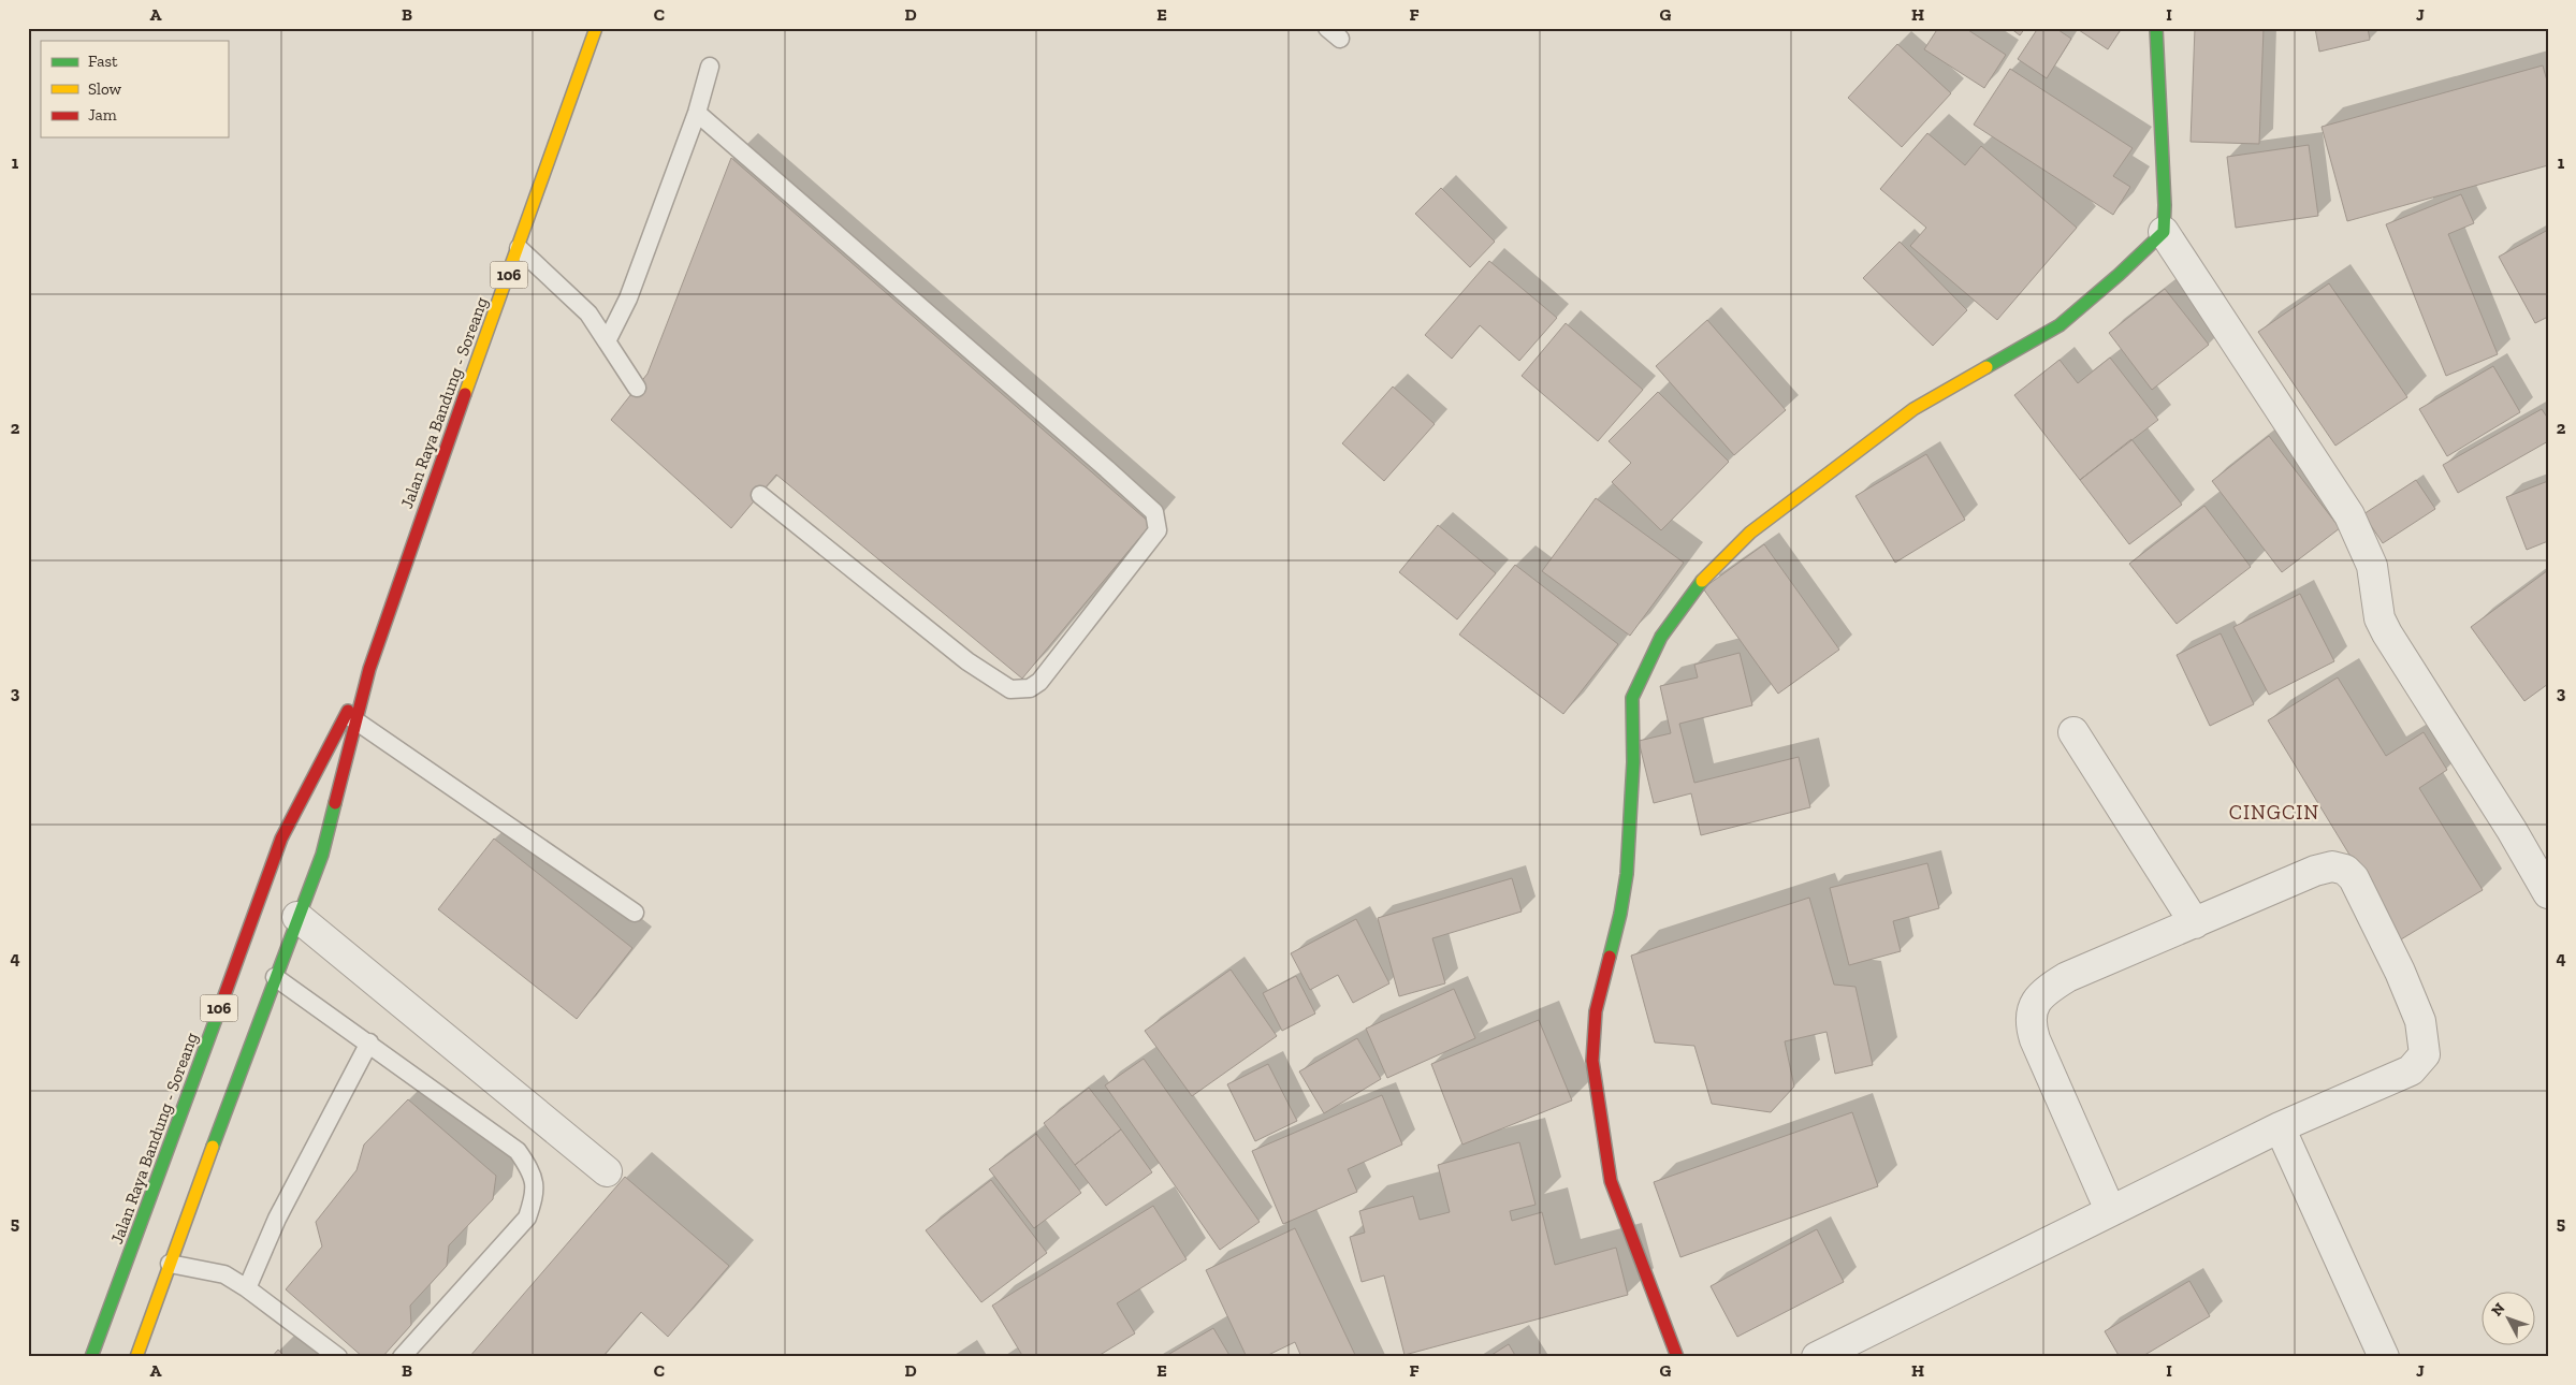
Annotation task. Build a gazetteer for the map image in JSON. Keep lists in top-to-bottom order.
{
  "streets": {
    "main road": ["106", "Jalan Raya Bandung - Soreang"]
  },
  "districts": ["CINGCIN"],
  "legend": ["Fast", "Slow", "Jam"],
  "north": "top left",
  "grid": {
    "columns": [
      "A",
      "B",
      "C",
      "D",
      "E",
      "F",
      "G",
      "H",
      "I",
      "J"
    ],
    "rows": [
      "1",
      "2",
      "3",
      "4",
      "5"
    ]
  }
}
